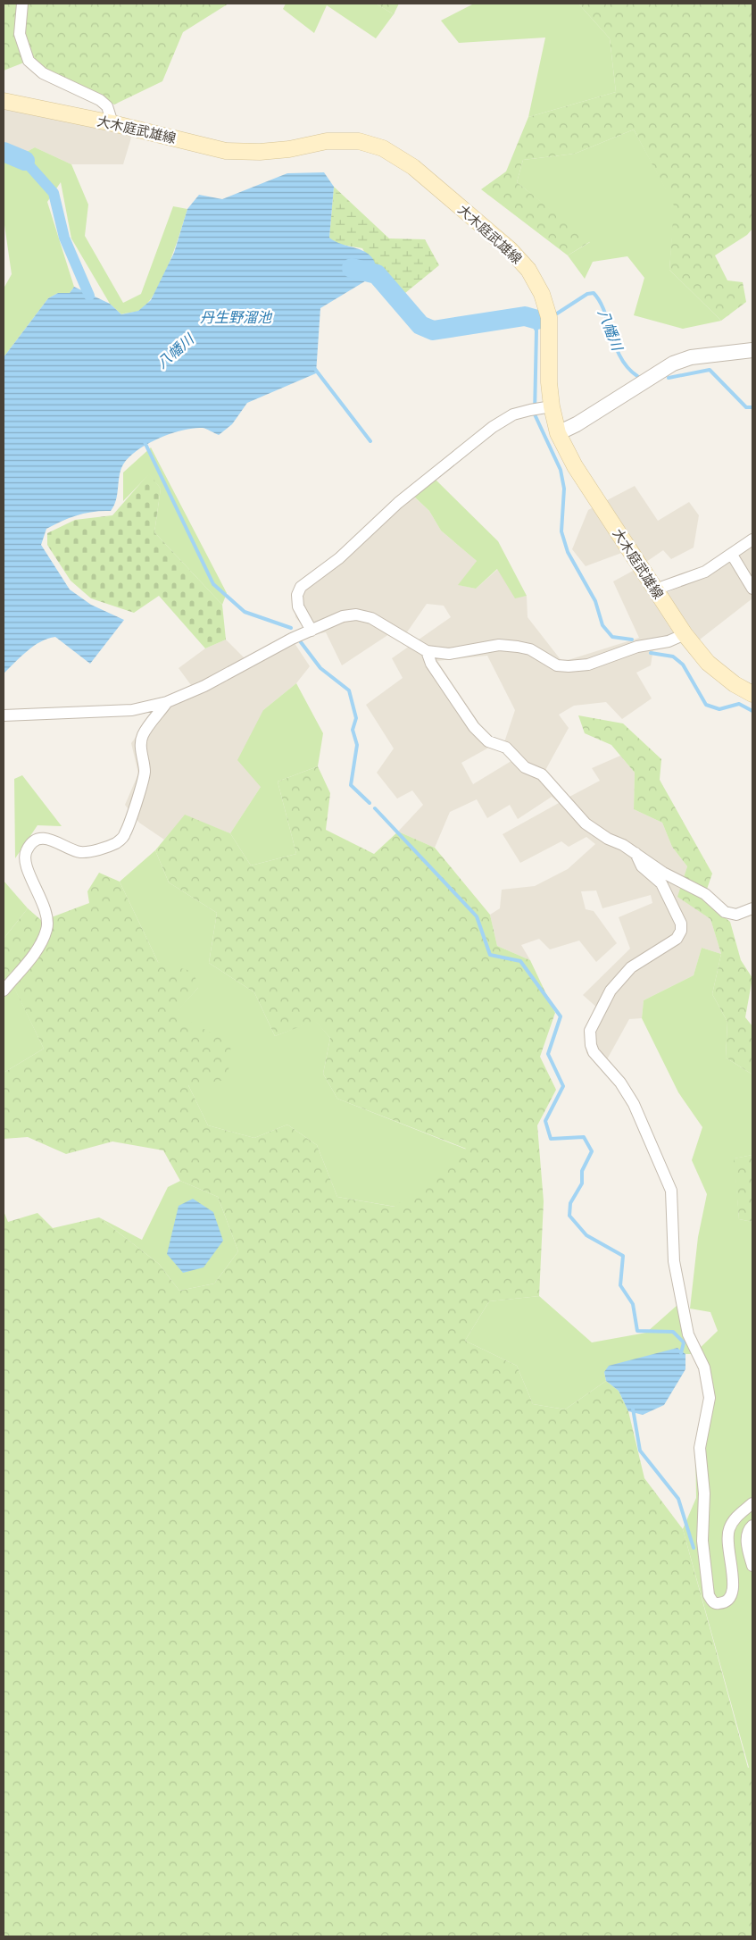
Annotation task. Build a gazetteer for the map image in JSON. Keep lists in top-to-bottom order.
{
  "streets": {
    "main road": ["大木庭武雄線"]
  },
  "water": ["丹生野溜池", "八幡川"]
}
